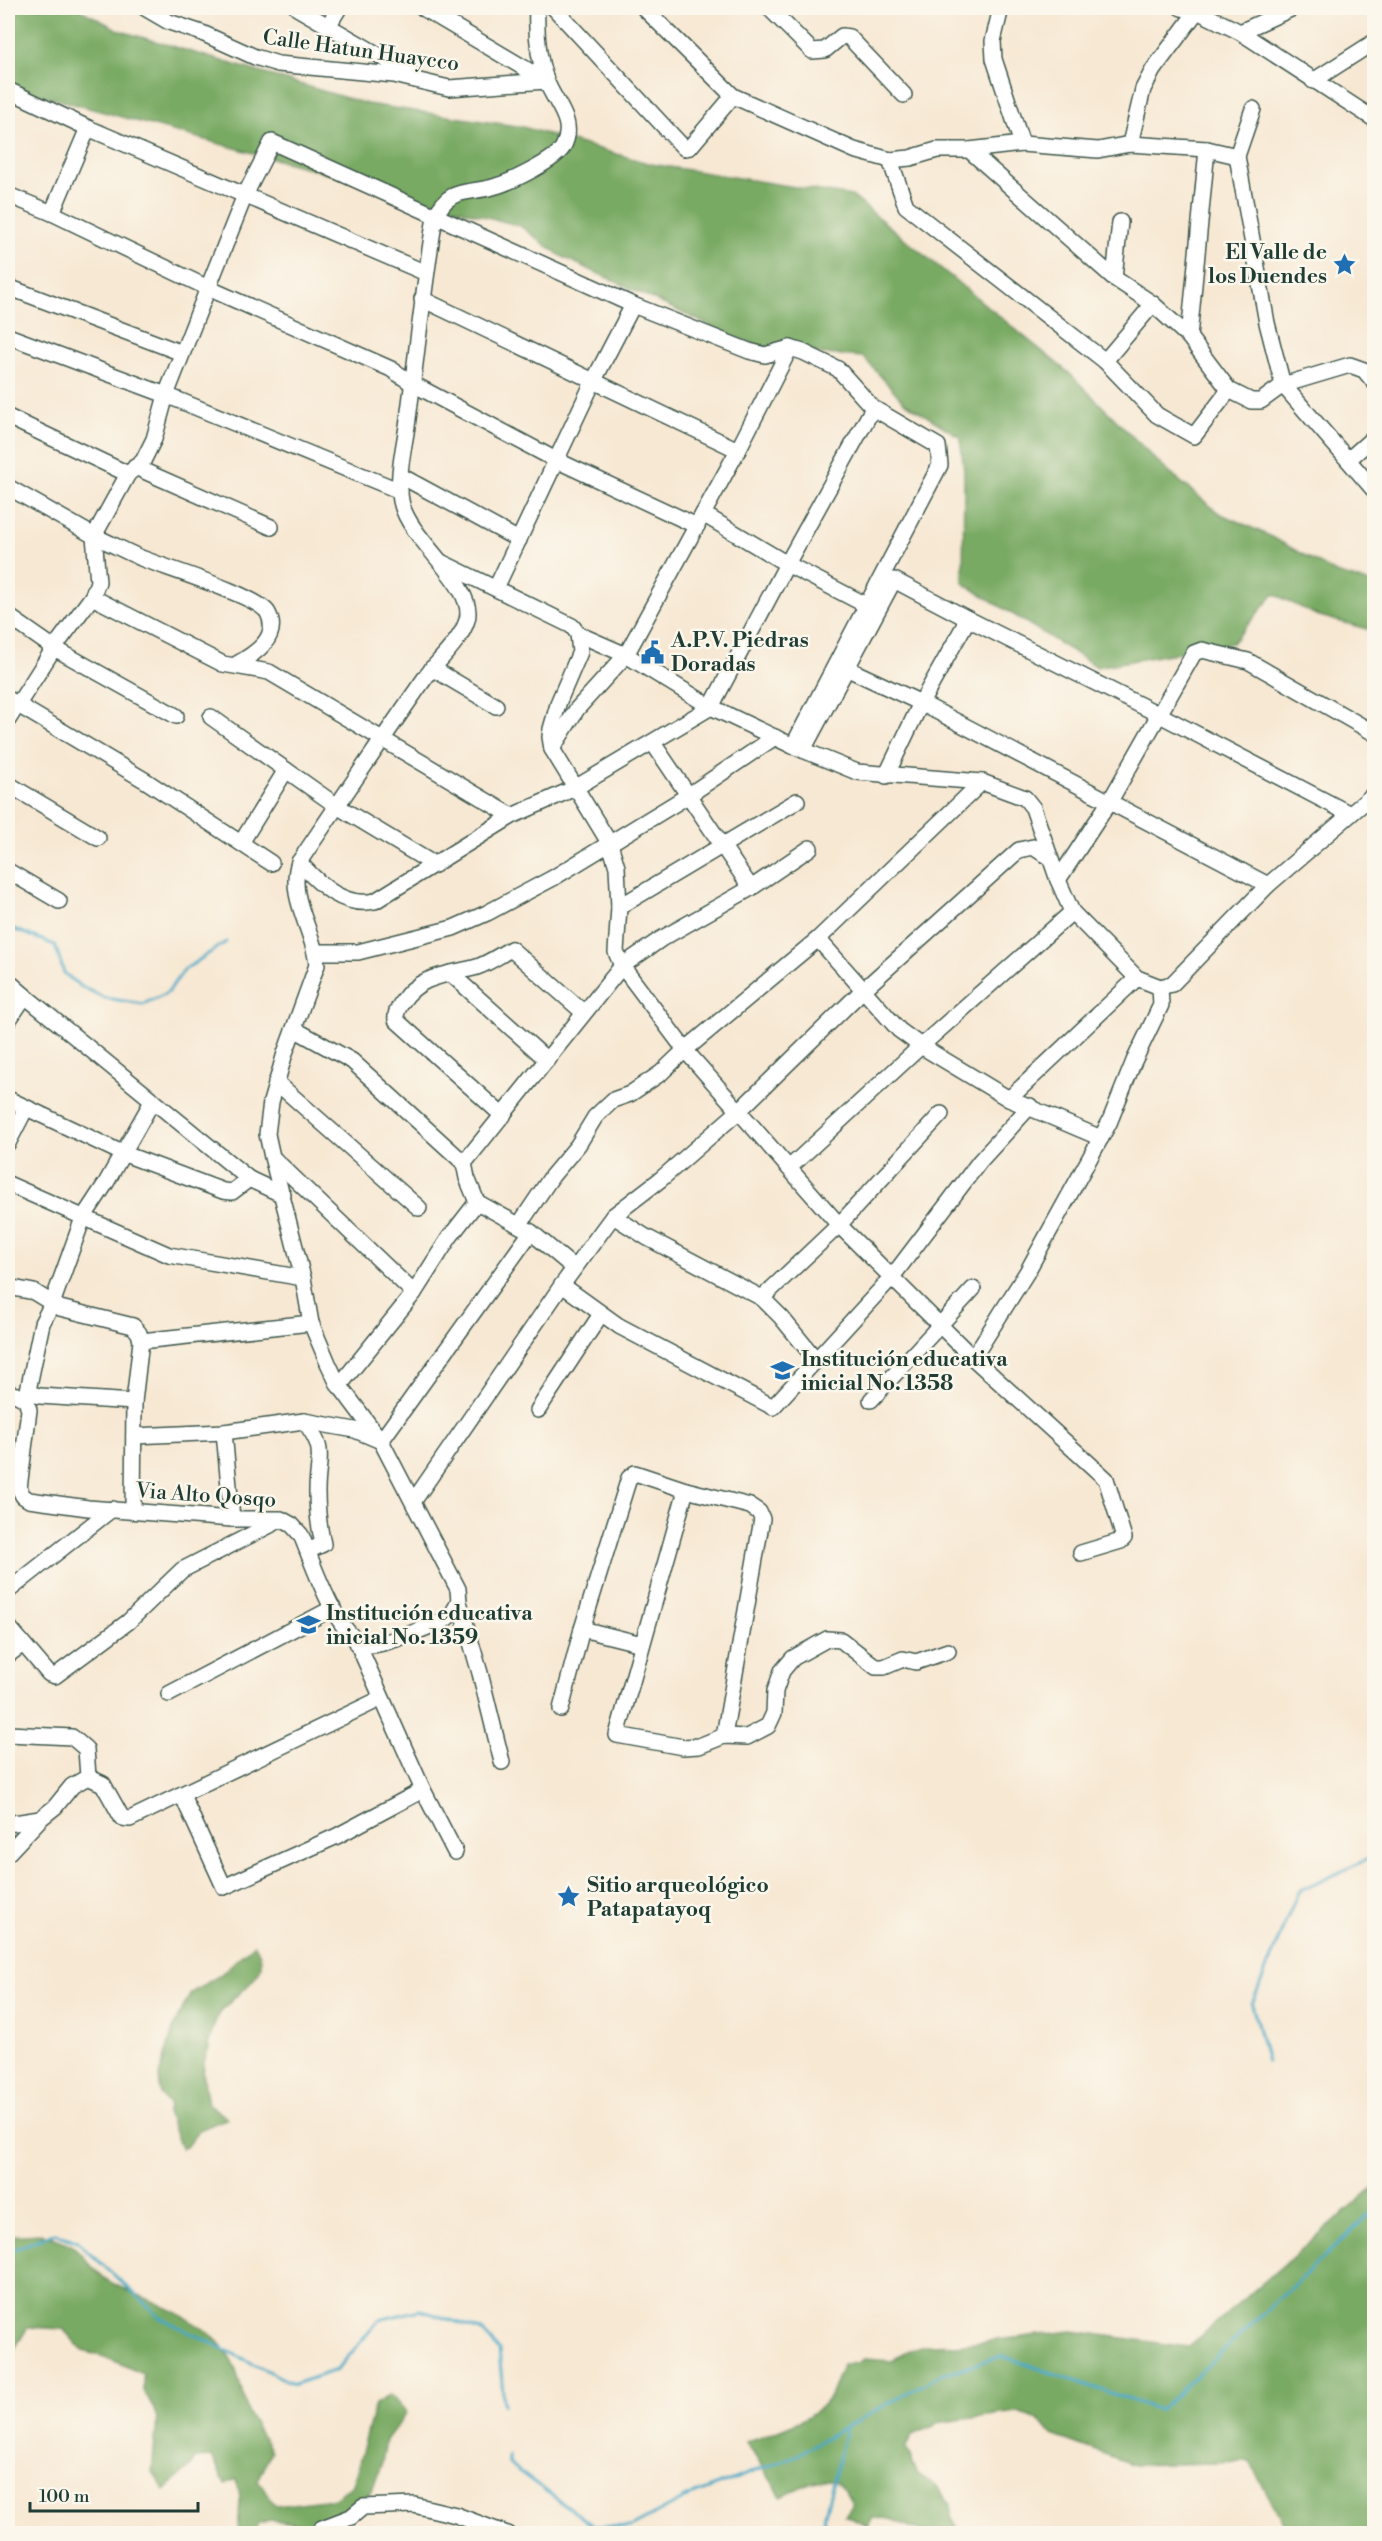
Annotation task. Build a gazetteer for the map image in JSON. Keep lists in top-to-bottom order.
{
  "streets": {
    "street": ["Calle Hatun Huaycco", "Via Alto Qosqo"]
  },
  "places": {
    "place": ["El Valle de los Duendes", "Sitio arqueológico Patapatayoq"],
    "public building": ["A.P.V. Piedras Doradas"],
    "school or university": ["Institución educativa inicial No. 1358", "Institución educativa inicial No. 1359"]
  },
  "scale_bar": "100 m"
}
